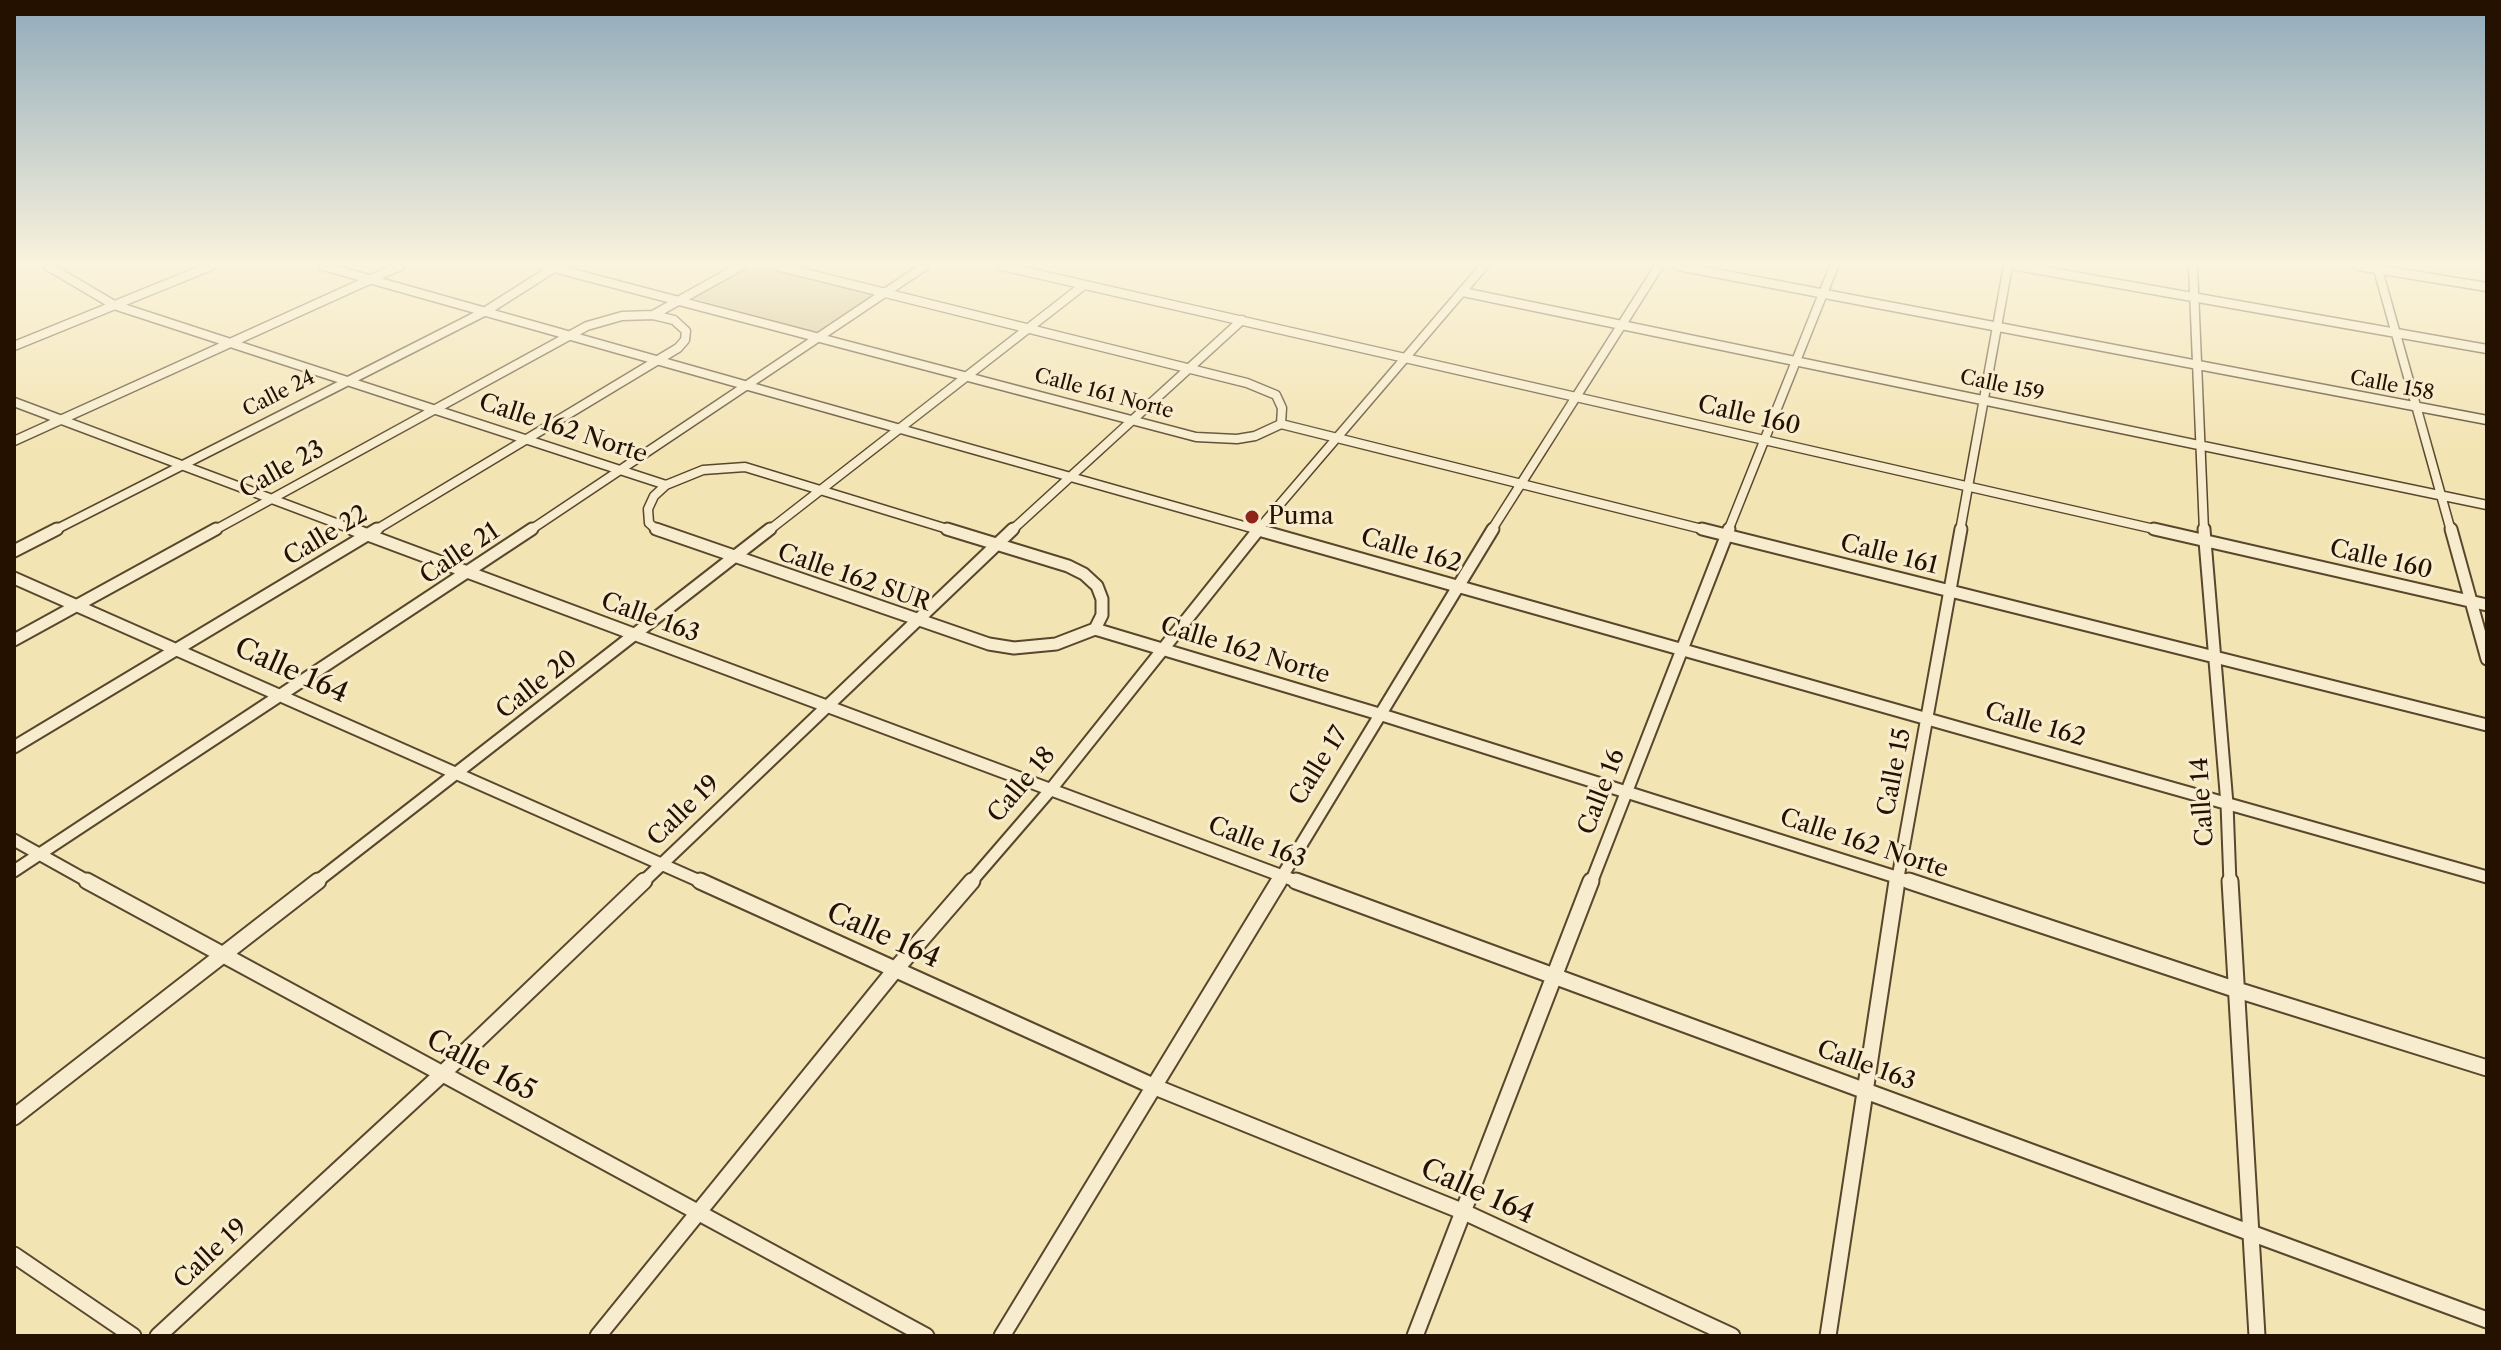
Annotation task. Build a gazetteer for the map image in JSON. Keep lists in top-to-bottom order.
{
  "streets": {
    "street": [
      "Calle 159",
      "Calle 158",
      "Calle 24",
      "Calle 161 Norte",
      "Calle 160",
      "Calle 162 Norte",
      "Calle 23",
      "Calle 22",
      "Calle 162",
      "Calle 21",
      "Calle 161",
      "Calle 162 SUR",
      "Calle 163",
      "Calle 164",
      "Calle 20",
      "Calle 17",
      "Calle 15",
      "Calle 18",
      "Calle 16",
      "Calle 14",
      "Calle 19",
      "Calle 165"
    ]
  },
  "crossings": [
    ["Calle 159", "Calle 15"],
    ["Calle 159", "Calle 16"],
    ["Calle 159", "Calle 14"],
    ["Calle 158", "Calle 14"],
    ["Calle 24", "Calle 162 Norte"],
    ["Calle 24", "Calle 163"],
    ["Calle 161 Norte", "Calle 21"],
    ["Calle 161 Norte", "Calle 161"],
    ["Calle 161 Norte", "Calle 20"],
    ["Calle 161 Norte", "Calle 19"],
    ["Calle 160", "Calle 17"],
    ["Calle 160", "Calle 15"],
    ["Calle 160", "Calle 18"],
    ["Calle 160", "Calle 16"],
    ["Calle 160", "Calle 14"],
    ["Calle 162 Norte", "Calle 23"],
    ["Calle 162 Norte", "Calle 22"],
    ["Calle 162 Norte", "Calle 21"],
    ["Calle 162 Norte", "Calle 162 SUR"],
    ["Calle 162 Norte", "Calle 20"],
    ["Calle 162 Norte", "Calle 17"],
    ["Calle 162 Norte", "Calle 15"],
    ["Calle 162 Norte", "Calle 18"],
    ["Calle 162 Norte", "Calle 16"],
    ["Calle 162 Norte", "Calle 14"],
    ["Calle 162 Norte", "Calle 19"],
    ["Calle 23", "Calle 162"],
    ["Calle 23", "Calle 163"],
    ["Calle 23", "Calle 164"],
    ["Calle 22", "Calle 162"],
    ["Calle 22", "Calle 163"],
    ["Calle 22", "Calle 164"],
    ["Calle 162", "Calle 21"],
    ["Calle 162", "Calle 20"],
    ["Calle 162", "Calle 17"],
    ["Calle 162", "Calle 15"],
    ["Calle 162", "Calle 18"],
    ["Calle 162", "Calle 16"],
    ["Calle 162", "Calle 14"],
    ["Calle 162", "Calle 19"],
    ["Calle 21", "Calle 163"],
    ["Calle 21", "Calle 164"],
    ["Calle 21", "Calle 165"],
    ["Calle 161", "Calle 17"],
    ["Calle 161", "Calle 15"],
    ["Calle 161", "Calle 18"],
    ["Calle 161", "Calle 16"],
    ["Calle 161", "Calle 14"],
    ["Calle 162 SUR", "Calle 20"],
    ["Calle 162 SUR", "Calle 19"],
    ["Calle 163", "Calle 20"],
    ["Calle 163", "Calle 17"],
    ["Calle 163", "Calle 15"],
    ["Calle 163", "Calle 18"],
    ["Calle 163", "Calle 16"],
    ["Calle 163", "Calle 14"],
    ["Calle 163", "Calle 19"],
    ["Calle 164", "Calle 20"],
    ["Calle 164", "Calle 17"],
    ["Calle 164", "Calle 18"],
    ["Calle 164", "Calle 16"],
    ["Calle 164", "Calle 19"],
    ["Calle 20", "Calle 165"],
    ["Calle 18", "Calle 165"],
    ["Calle 19", "Calle 165"]
  ],
  "places": ["Puma"]
}
